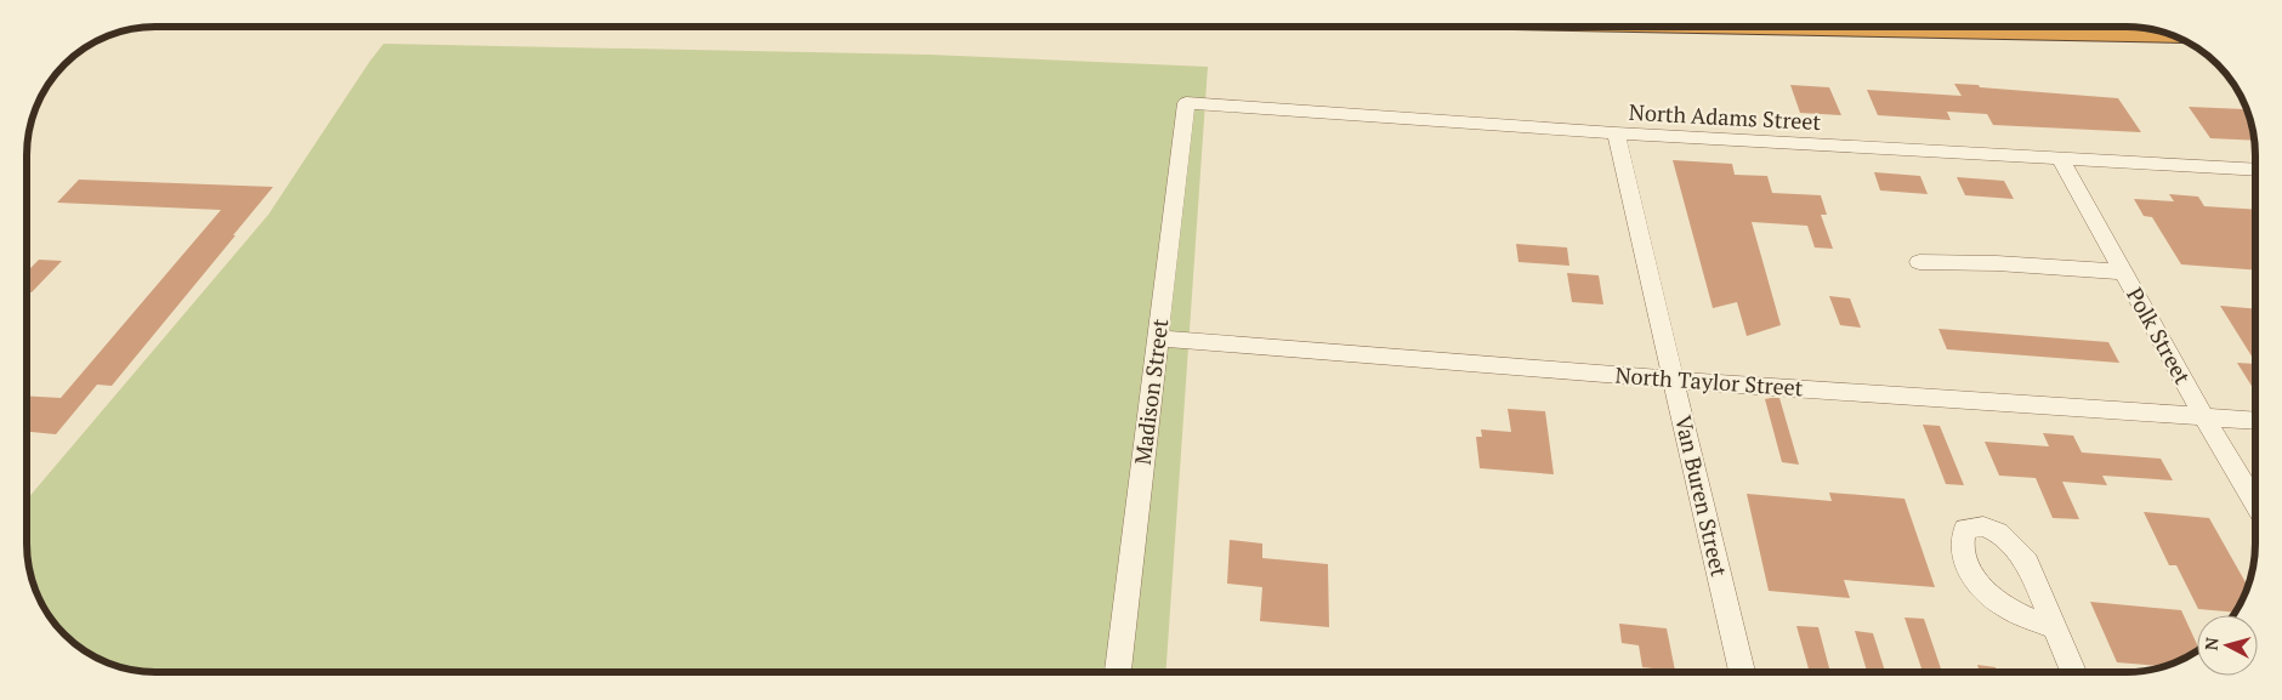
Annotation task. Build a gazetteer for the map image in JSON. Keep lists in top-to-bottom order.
{
  "streets": {
    "street": [
      "North Adams Street",
      "Polk Street",
      "North Taylor Street",
      "Madison Street",
      "Van Buren Street"
    ]
  },
  "crossings": [
    ["North Adams Street", "Polk Street"],
    ["North Adams Street", "Madison Street"],
    ["North Adams Street", "Van Buren Street"],
    ["Polk Street", "North Taylor Street"],
    ["North Taylor Street", "Madison Street"],
    ["North Taylor Street", "Van Buren Street"]
  ],
  "north": "left"
}
